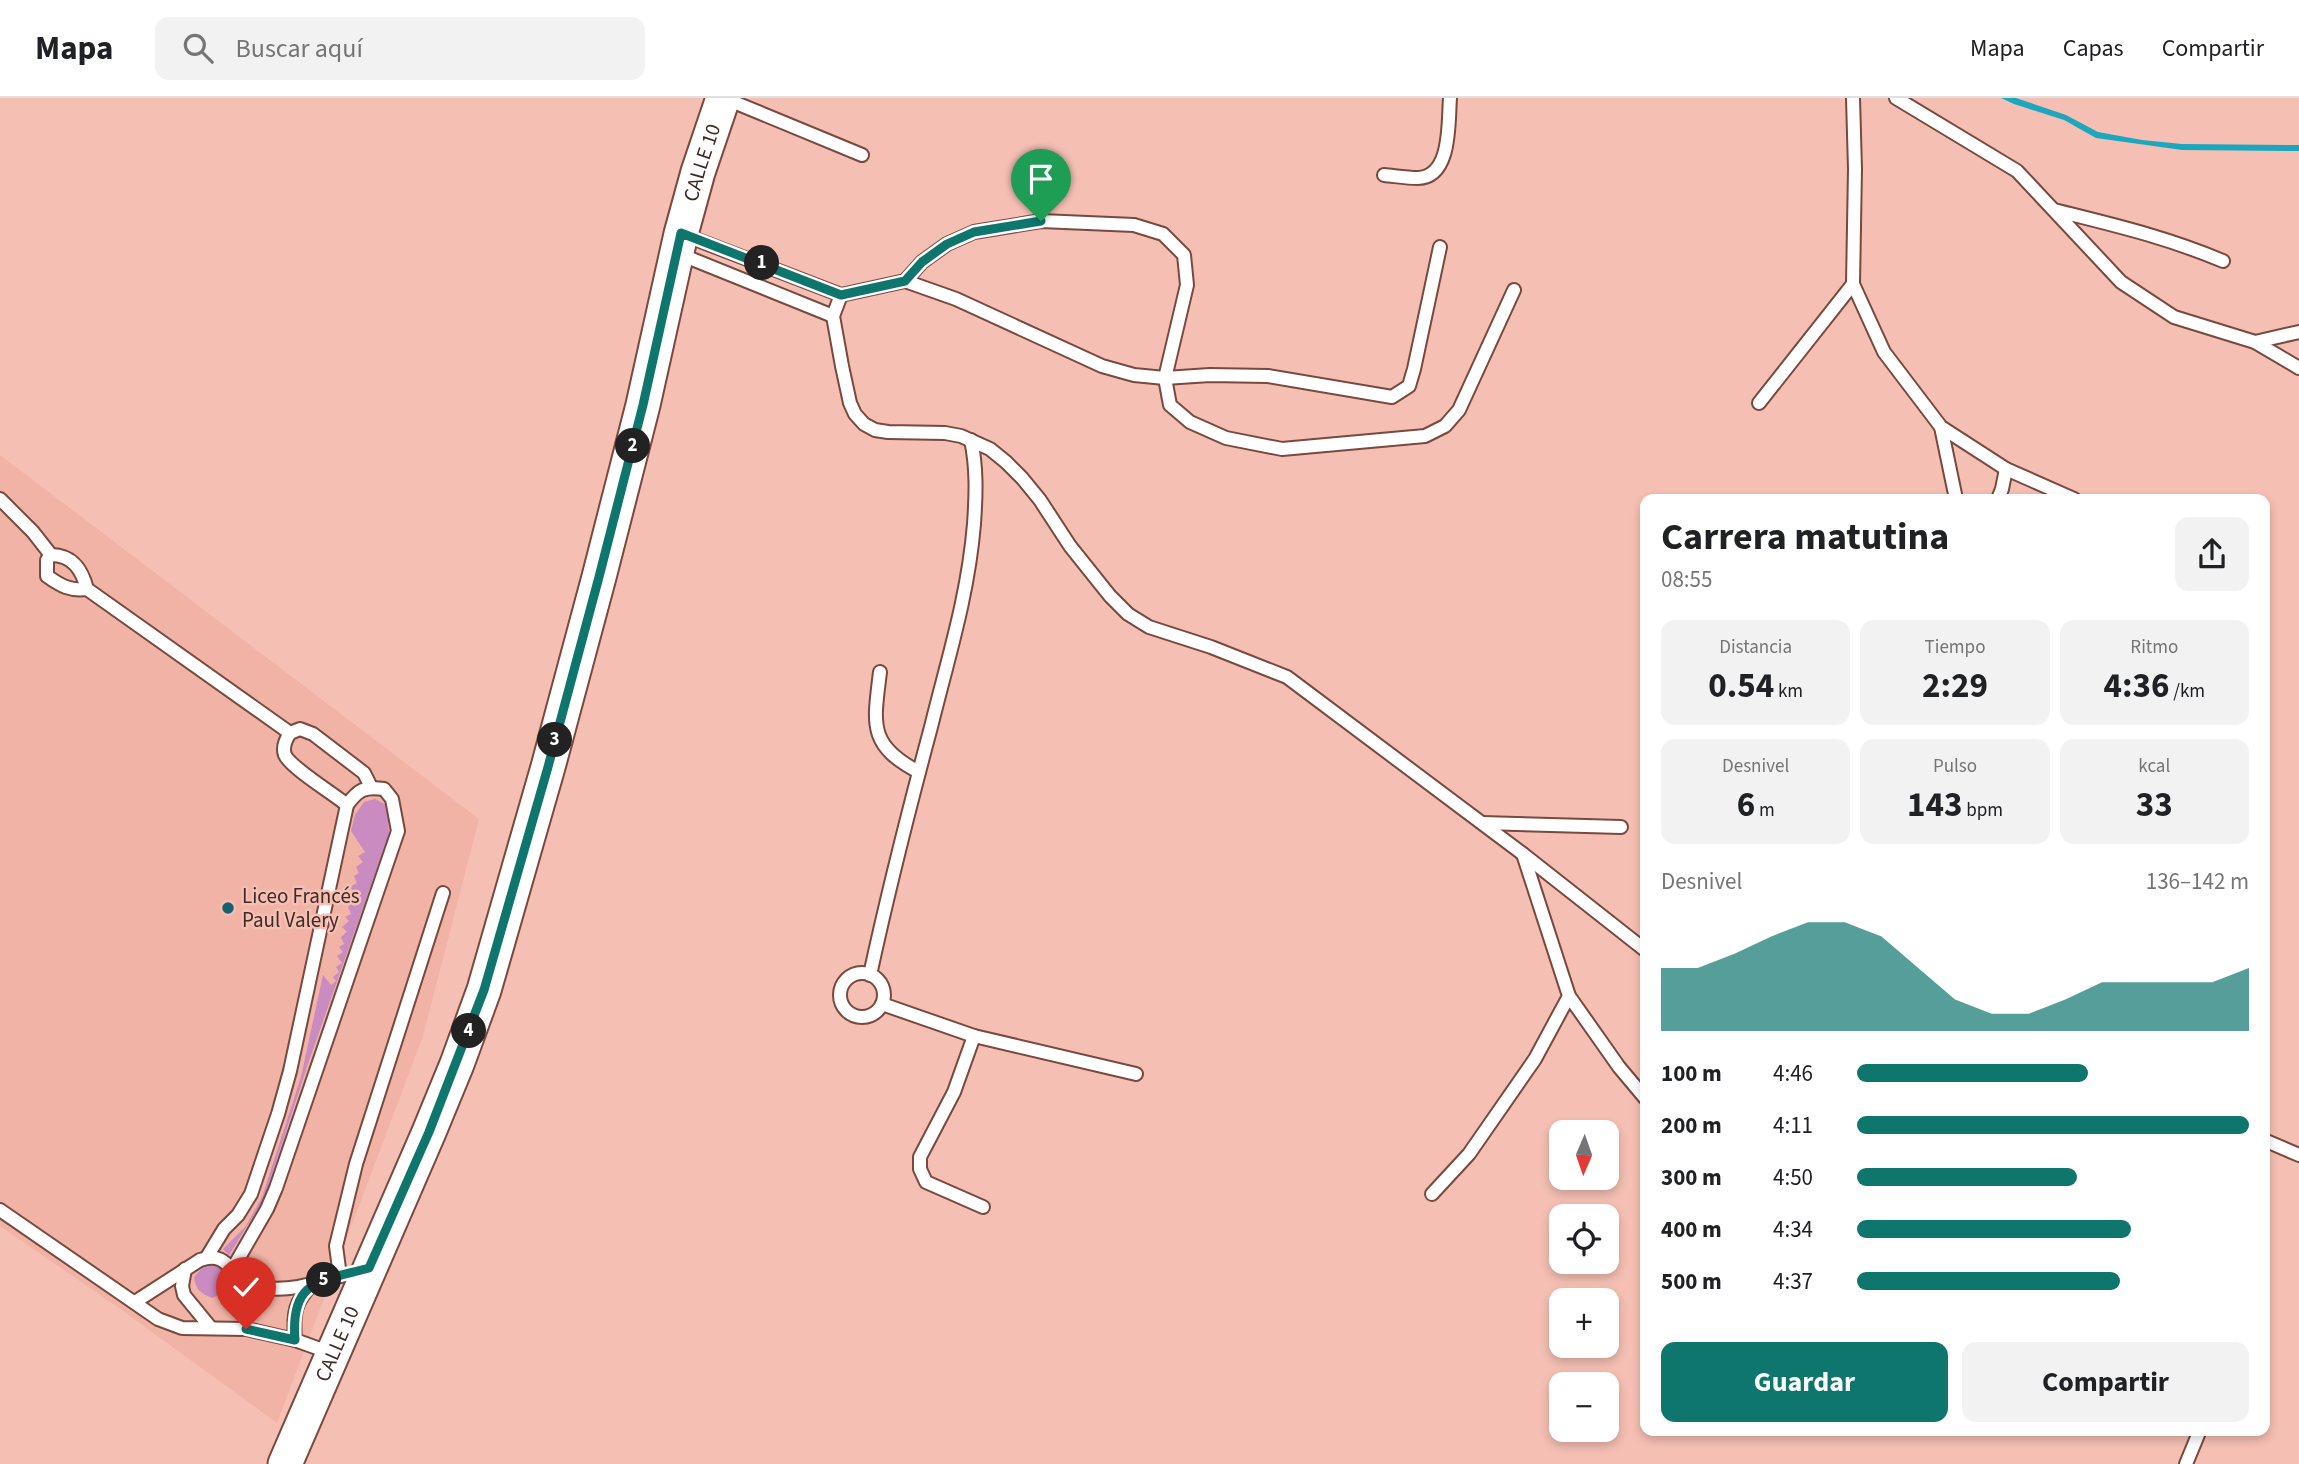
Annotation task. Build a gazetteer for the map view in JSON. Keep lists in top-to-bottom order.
{
  "streets": {
    "main road": ["CALLE 10"]
  },
  "places": ["Liceo Francés Paul Valery"],
  "north": "bottom",
  "page": {
    "header": "Mapa",
    "search": "Buscar aquí",
    "nav": ["Mapa", "Capas", "Compartir"],
    "pins": [
      "1",
      "2",
      "3",
      "4",
      "5"
    ],
    "heading": ["Carrera matutina", "08:55"],
    "stats": [
      ["Distancia", "0.54 km"],
      ["Tiempo", "2:29"],
      ["Ritmo", "4:36 /km"],
      ["Desnivel", "6 m"],
      ["Pulso", "143 bpm"],
      ["kcal", "33"]
    ],
    "chart": ["Desnivel", "136–142 m"],
    "list": [
      {
        "name": "100 m",
        "note": "4:46"
      },
      {
        "name": "200 m",
        "note": "4:11"
      },
      {
        "name": "300 m",
        "note": "4:50"
      },
      {
        "name": "400 m",
        "note": "4:34"
      },
      {
        "name": "500 m",
        "note": "4:37"
      }
    ],
    "map_buttons": ["+", "−"],
    "buttons": ["Guardar", "Compartir"]
  }
}
